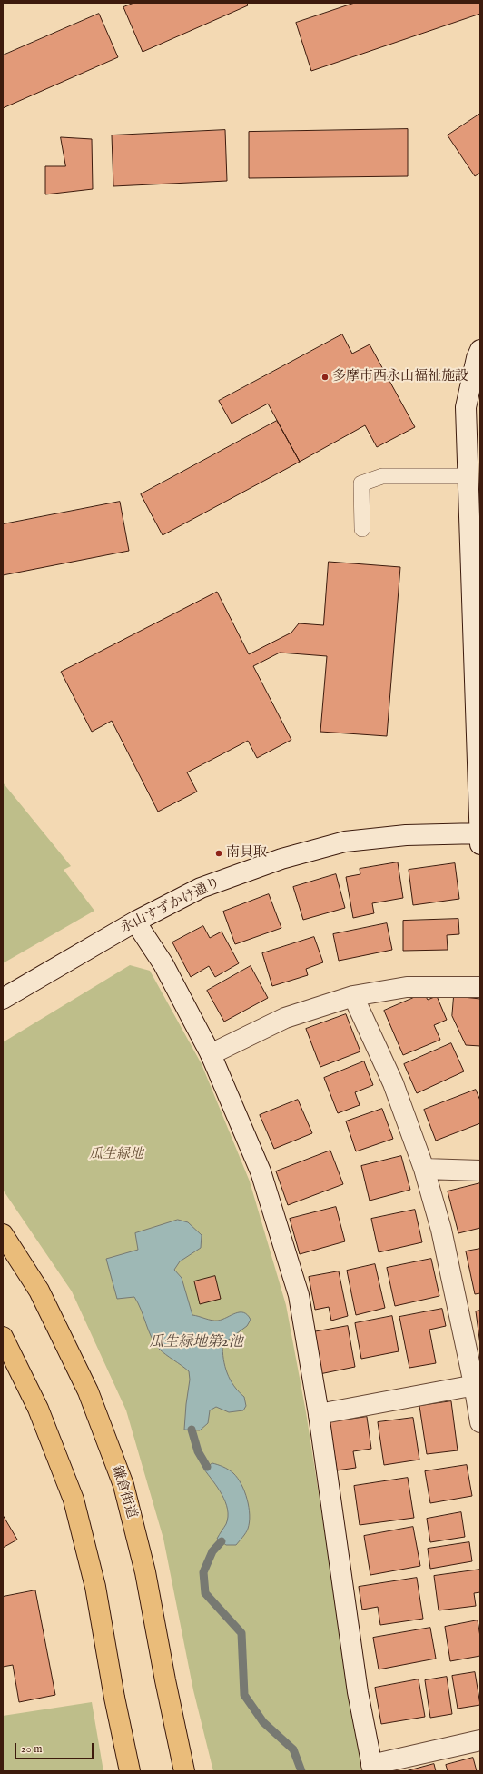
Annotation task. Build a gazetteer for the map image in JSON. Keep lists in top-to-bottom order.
{
  "streets": {
    "main road": ["鎌倉街道"],
    "street": ["永山すずかけ通り"]
  },
  "water": ["瓜生緑地第2池"],
  "parks": ["瓜生緑地"],
  "places": ["多摩市西永山福祉施設", "南貝取"],
  "scale_bar": "20 m"
}
